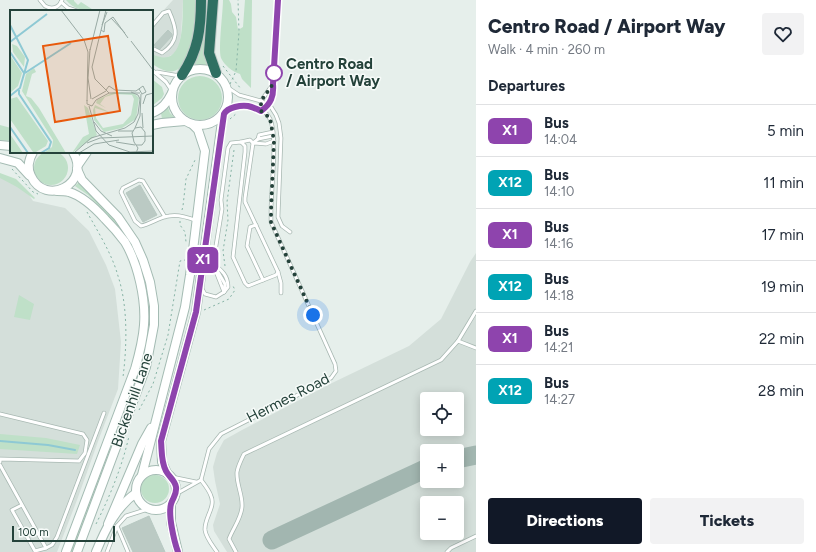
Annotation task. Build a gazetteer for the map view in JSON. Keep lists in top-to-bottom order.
{
  "streets": {
    "street": ["Bickenhill Lane"],
    "lane": ["Hermes Road"]
  },
  "places": ["Centro Road / Airport Way"],
  "lines": ["bus line X1"],
  "scale_bar": "100 m",
  "page": {
    "on_map": "X1",
    "heading": [
      ["Centro Road / Airport Way", "Walk · 4 min · 260 m"],
      "Departures"
    ],
    "list": [
      {
        "mark": "X1",
        "name": "Bus",
        "note": "14:04",
        "value": "5 min"
      },
      {
        "mark": "X12",
        "name": "Bus",
        "note": "14:10",
        "value": "11 min"
      },
      {
        "mark": "X1",
        "name": "Bus",
        "note": "14:16",
        "value": "17 min"
      },
      {
        "mark": "X12",
        "name": "Bus",
        "note": "14:18",
        "value": "19 min"
      },
      {
        "mark": "X1",
        "name": "Bus",
        "note": "14:21",
        "value": "22 min"
      },
      {
        "mark": "X12",
        "name": "Bus",
        "note": "14:27",
        "value": "28 min"
      }
    ],
    "map_buttons": ["+", "−"],
    "buttons": ["Directions", "Tickets"],
    "scale": "100 m"
  }
}
